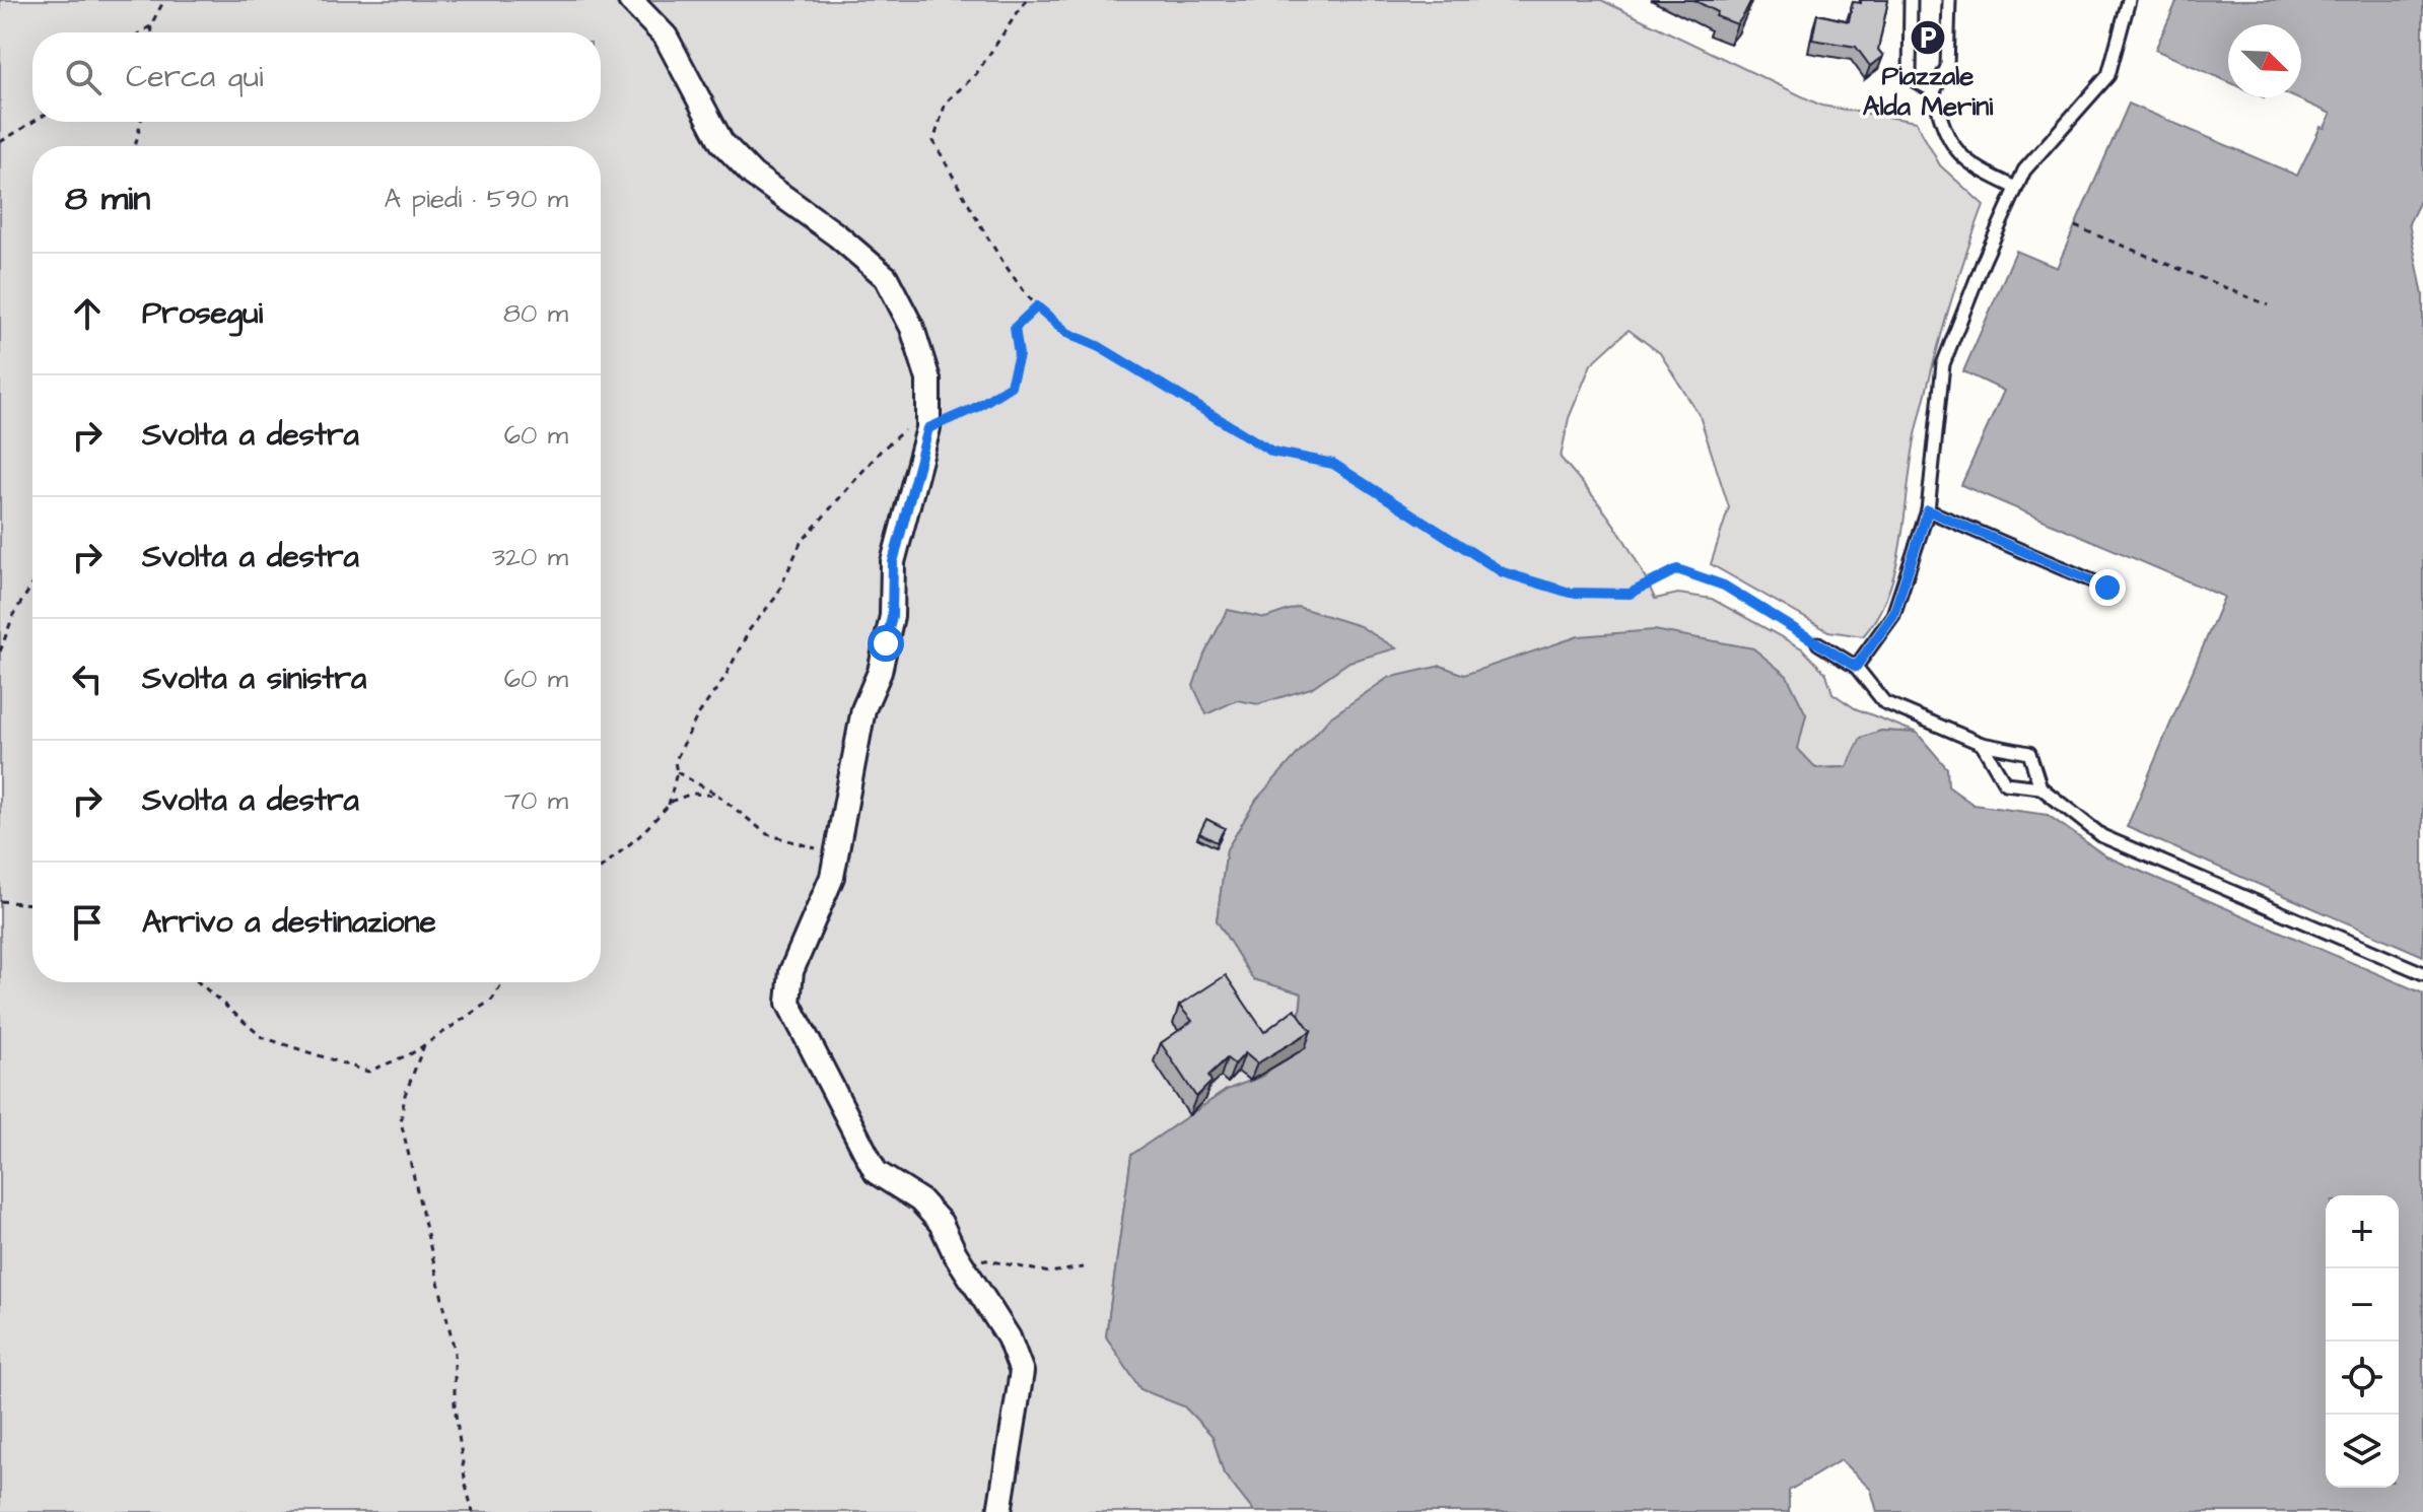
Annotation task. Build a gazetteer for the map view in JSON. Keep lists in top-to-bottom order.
{
  "places": {
    "parking": ["Piazzale Alda Merini"]
  },
  "north": "bottom right",
  "page": {
    "search": "Cerca qui",
    "heading": ["8 min", "A piedi · 590 m"],
    "list": [
      ["Prosegui", "80 m"],
      ["Svolta a destra", "60 m"],
      ["Svolta a destra", "320 m"],
      ["Svolta a sinistra", "60 m"],
      ["Svolta a destra", "70 m"],
      "Arrivo a destinazione"
    ],
    "map_buttons": ["+", "−"]
  }
}
